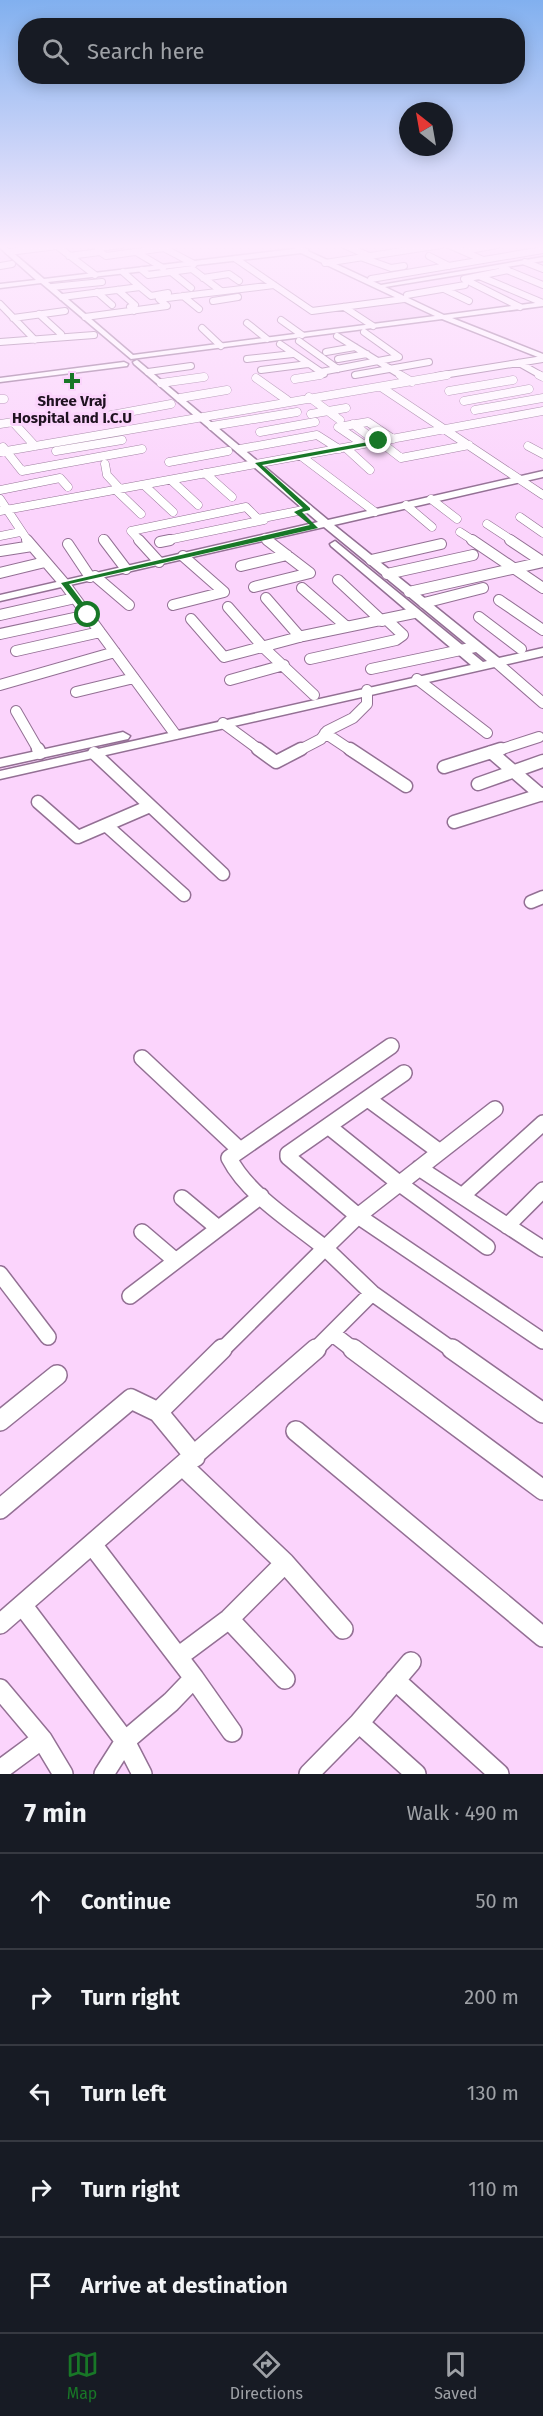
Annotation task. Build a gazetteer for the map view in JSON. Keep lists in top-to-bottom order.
{
  "places": {
    "health": ["Shree Vraj Hospital and I.C.U"]
  },
  "north": "top left",
  "page": {
    "search": "Search here",
    "heading": ["7 min", "Walk · 490 m"],
    "list": [
      ["Continue", "50 m"],
      ["Turn right", "200 m"],
      ["Turn left", "130 m"],
      ["Turn right", "110 m"],
      "Arrive at destination"
    ],
    "nav": ["Map", "Directions", "Saved"]
  }
}
